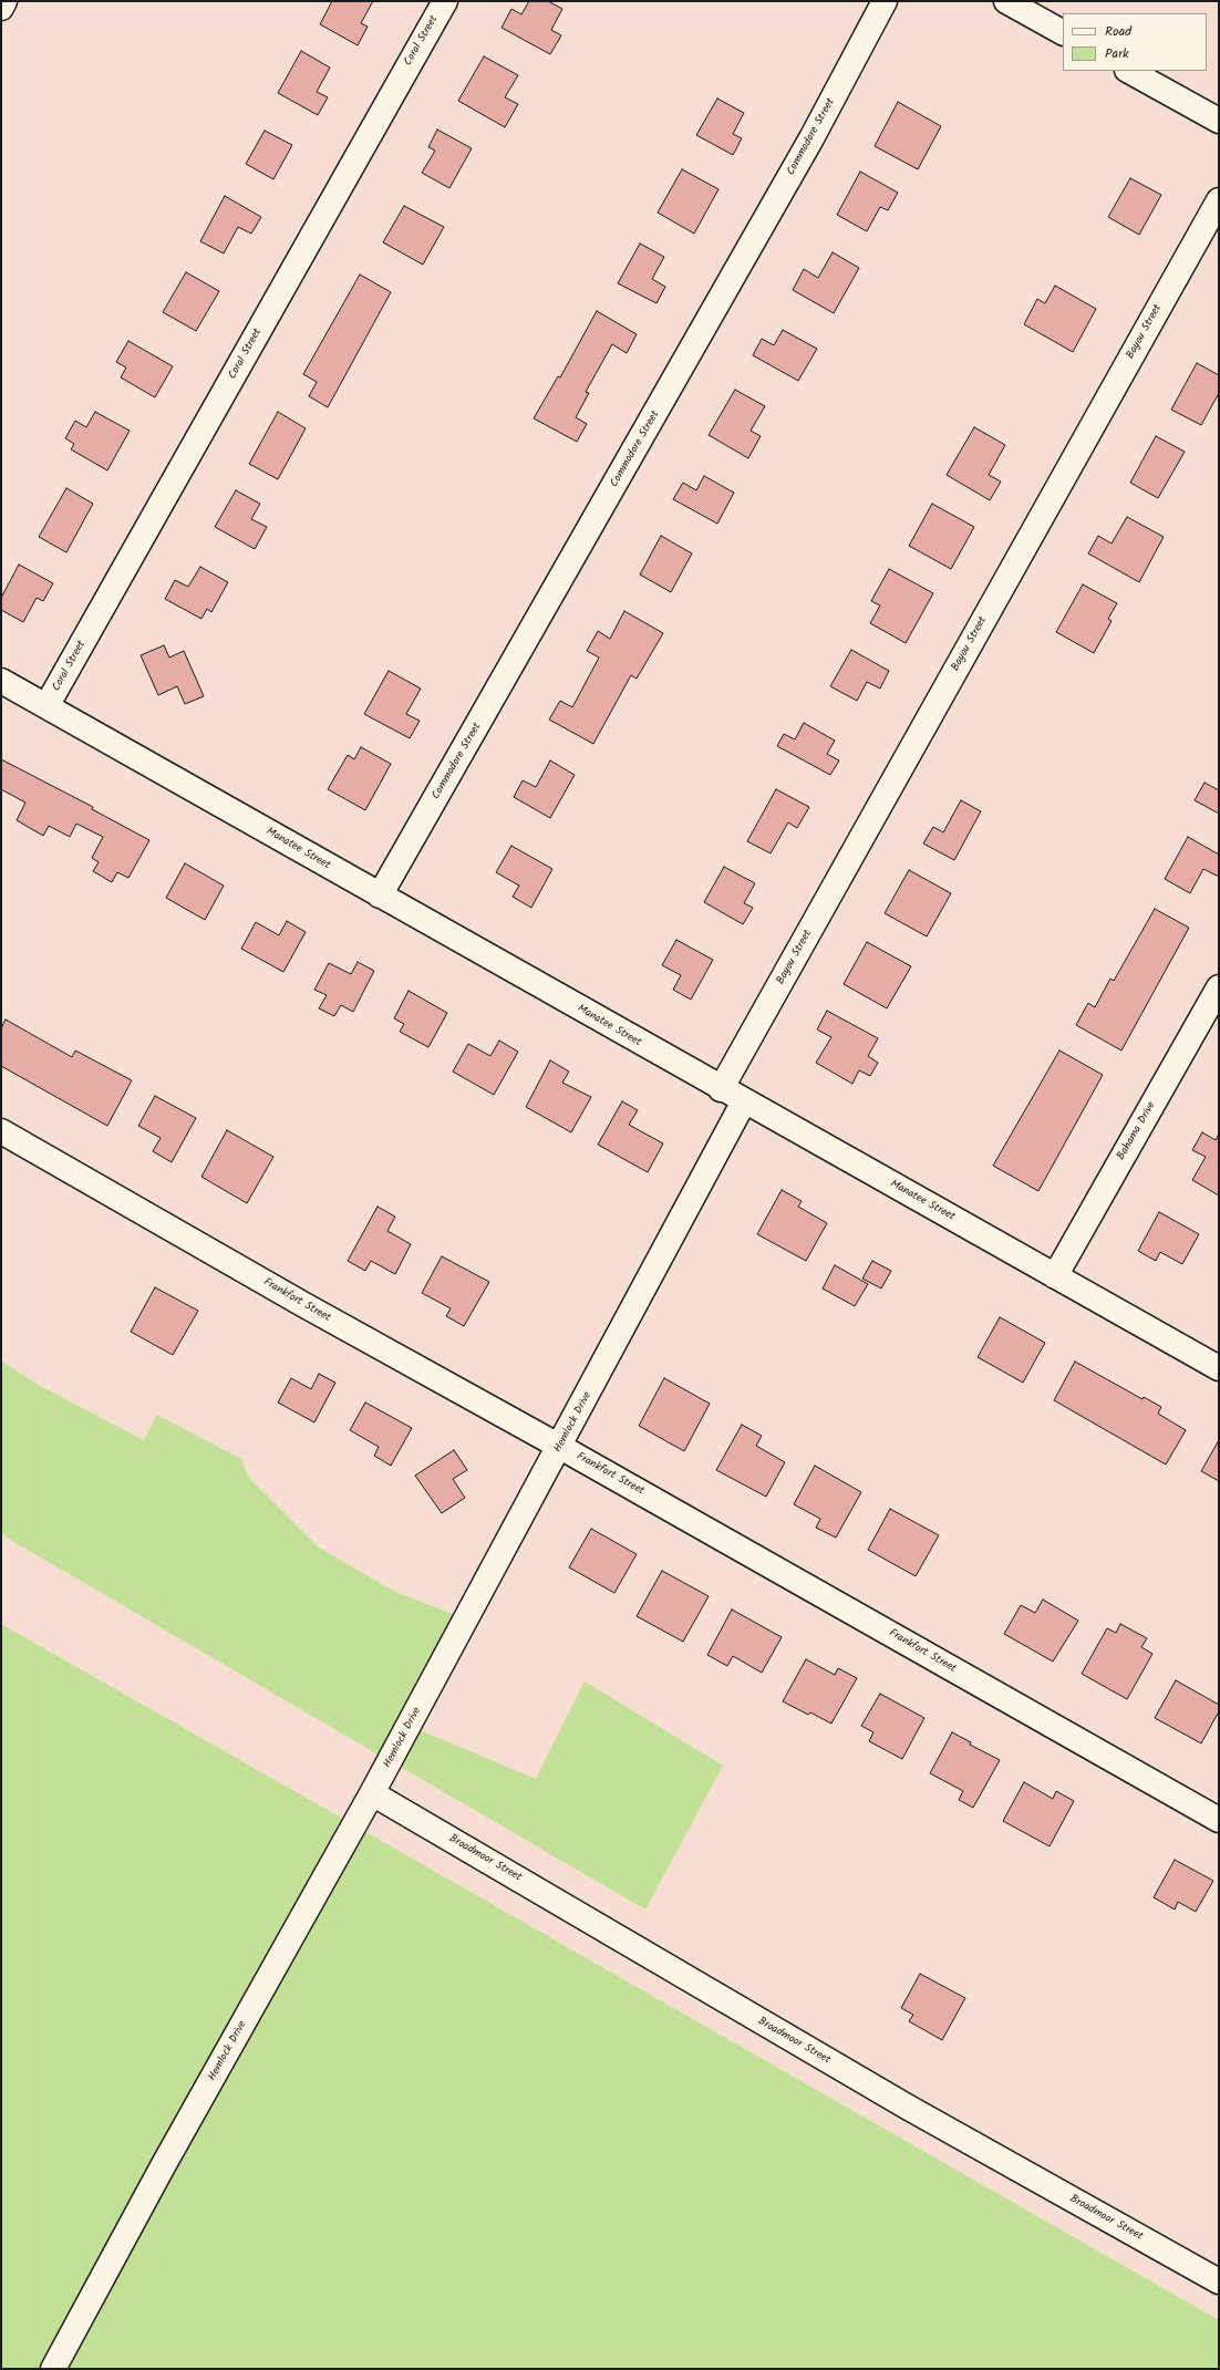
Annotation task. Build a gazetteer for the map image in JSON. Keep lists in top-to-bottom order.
{
  "streets": {
    "street": [
      "Coral Street",
      "Commodore Street",
      "Bayou Street",
      "Manatee Street",
      "Bahama Drive",
      "Frankfort Street",
      "Hemlock Drive",
      "Broadmoor Street"
    ]
  },
  "crossings": [
    ["Coral Street", "Manatee Street"],
    ["Commodore Street", "Manatee Street"],
    ["Bayou Street", "Manatee Street"],
    ["Manatee Street", "Bahama Drive"],
    ["Manatee Street", "Hemlock Drive"],
    ["Frankfort Street", "Hemlock Drive"],
    ["Hemlock Drive", "Broadmoor Street"]
  ],
  "legend": ["Road", "Park"]
}
